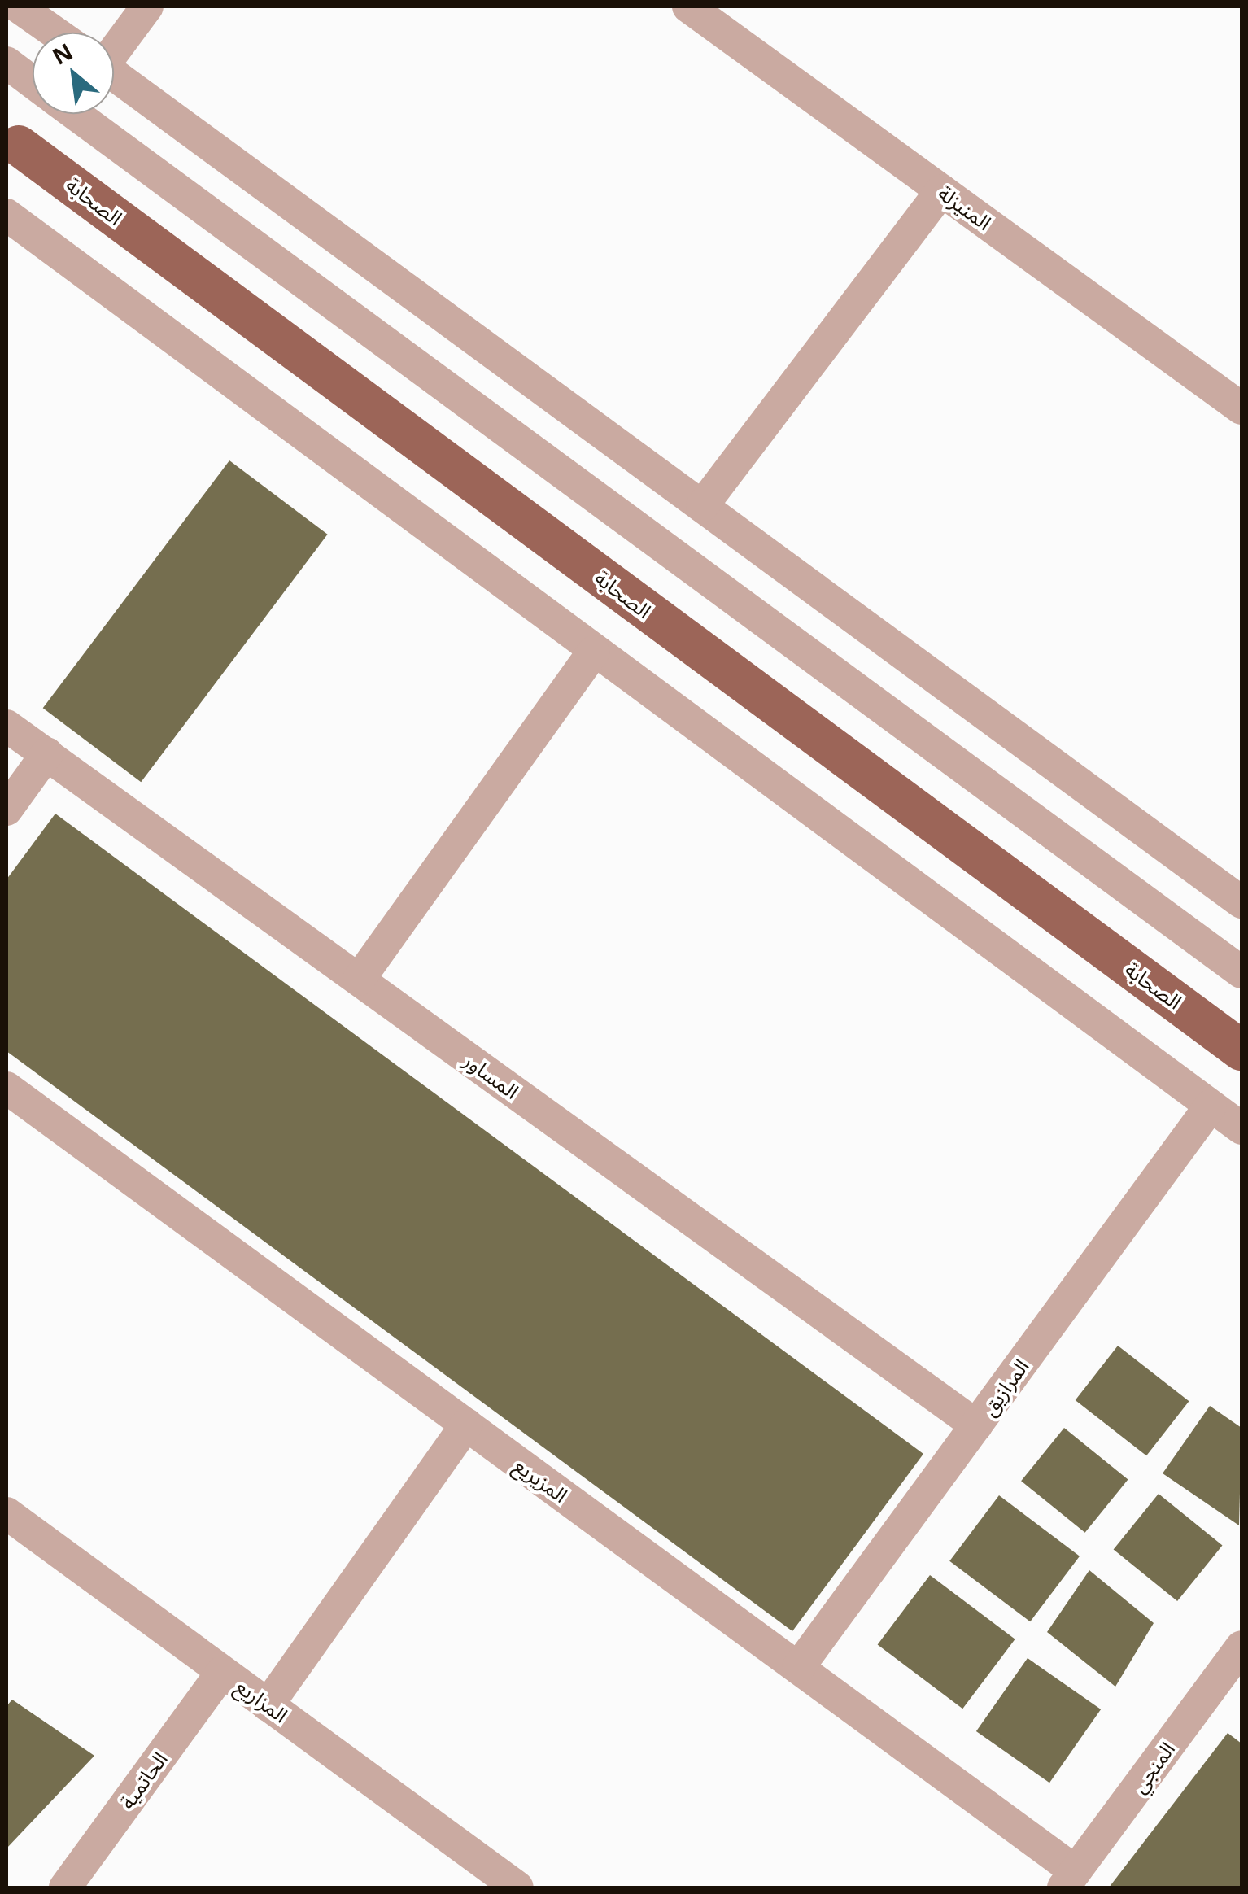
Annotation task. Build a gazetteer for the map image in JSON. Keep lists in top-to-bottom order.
{
  "streets": {
    "main road": ["الصحابة"],
    "street": [
      "المنيزلة",
      "المساور",
      "المرازيق",
      "المزيريع",
      "المزاريع",
      "المنجي",
      "الحاتمية"
    ]
  },
  "crossings": [
    ["المساور", "المرازيق"],
    ["المرازيق", "المزيريع"],
    ["المزيريع", "المنجي"],
    ["المزاريع", "الحاتمية"]
  ],
  "north": "top left"
}
